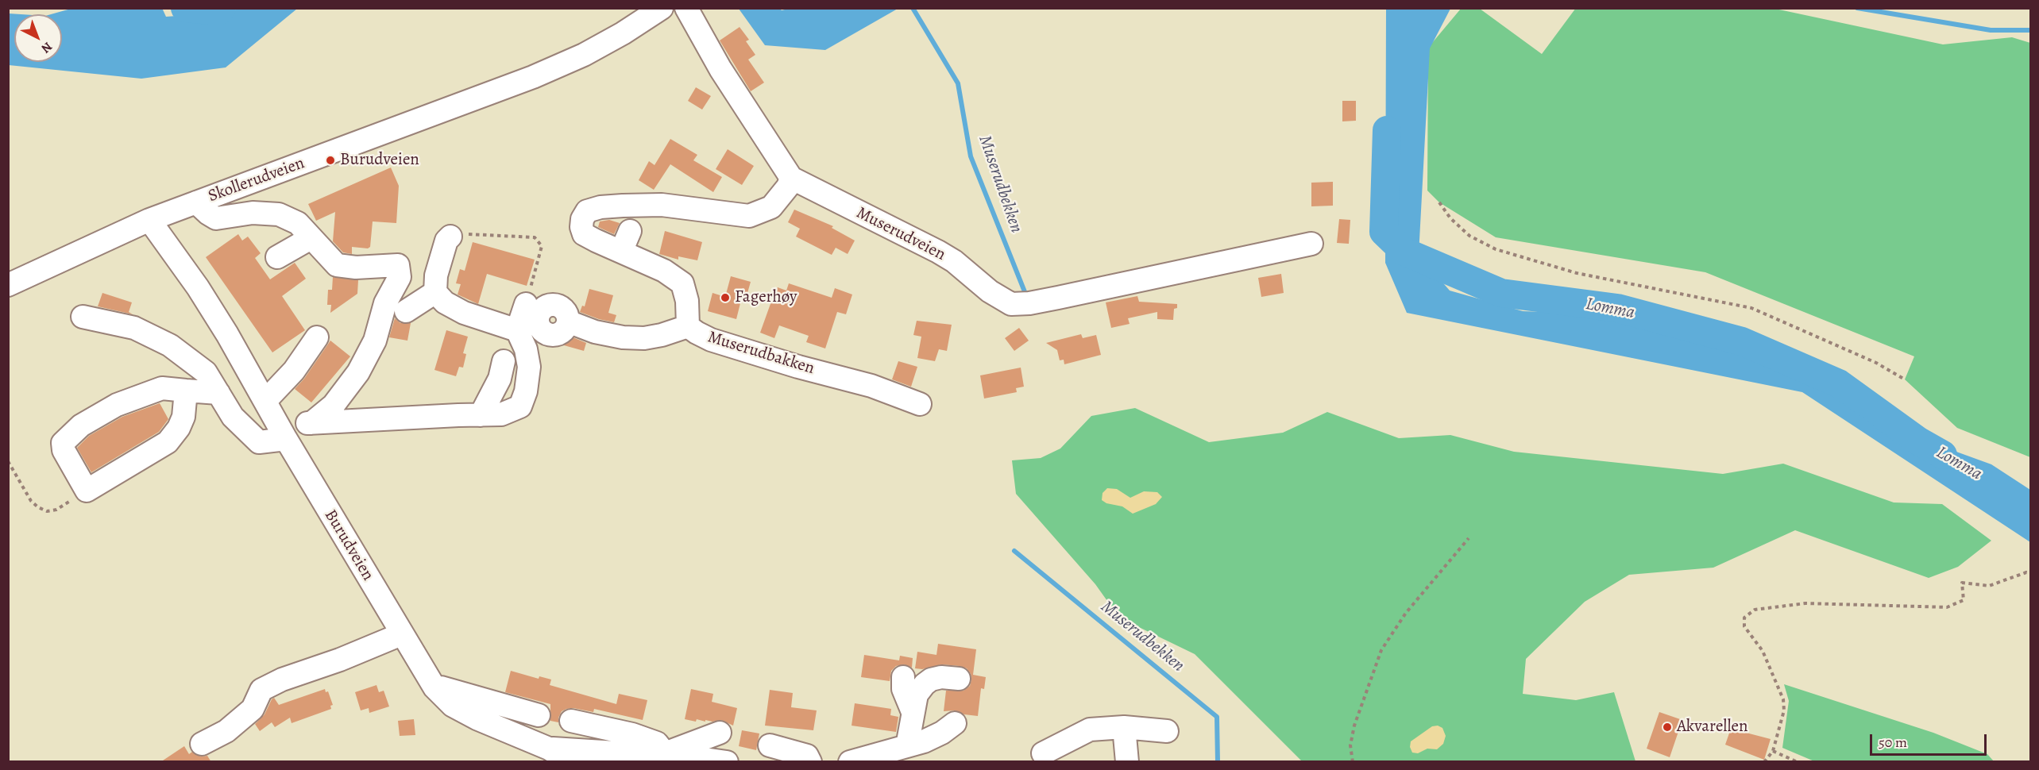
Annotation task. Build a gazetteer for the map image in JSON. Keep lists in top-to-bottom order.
{
  "streets": {
    "street": [
      "Skollerudveien",
      "Muserudveien",
      "Muserudbakken",
      "Burudveien"
    ]
  },
  "crossings": [
    ["Skollerudveien", "Burudveien"],
    ["Muserudveien", "Muserudbakken"]
  ],
  "water": ["Muserudbekken", "Lomma"],
  "places": ["Burudveien", "Fagerhøy", "Akvarellen"],
  "scale_bar": "50 m",
  "north": "bottom right"
}
